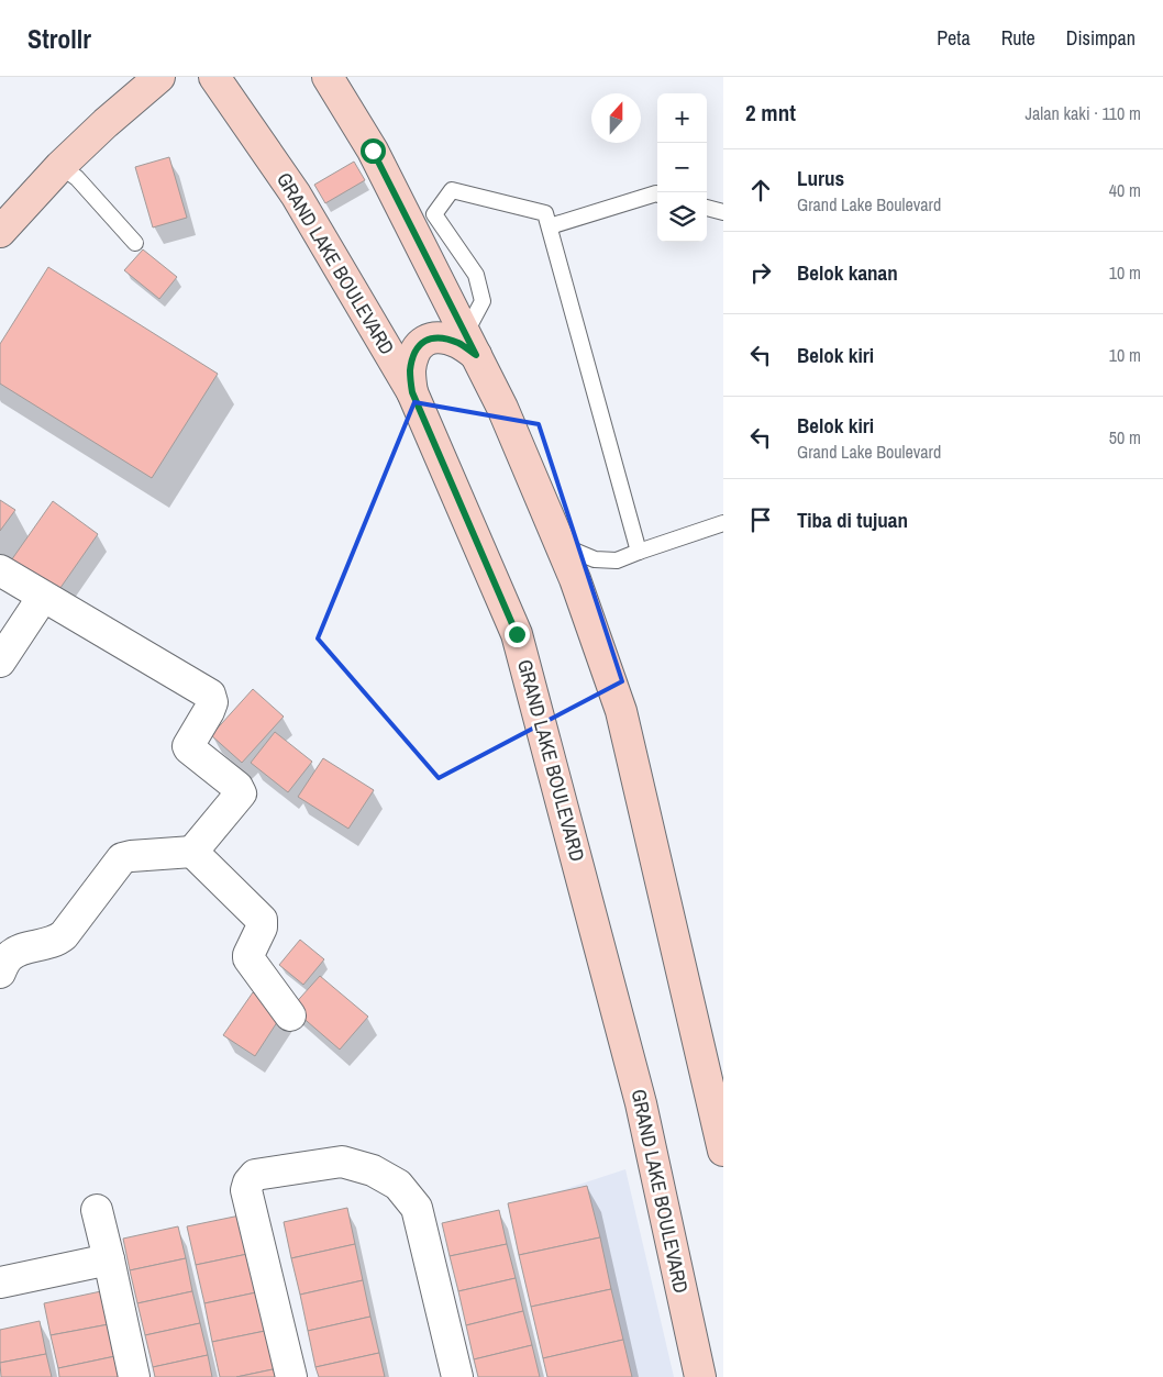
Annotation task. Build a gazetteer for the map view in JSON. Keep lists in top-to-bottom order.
{
  "streets": {
    "street": ["GRAND LAKE BOULEVARD"]
  },
  "north": "top",
  "page": {
    "header": "Strollr",
    "nav": ["Peta", "Rute", "Disimpan"],
    "heading": ["2 mnt", "Jalan kaki · 110 m"],
    "map_buttons": ["+", "−"],
    "list": [
      ["Lurus", "Grand Lake Boulevard", "40 m"],
      ["Belok kanan", "10 m"],
      ["Belok kiri", "10 m"],
      ["Belok kiri", "Grand Lake Boulevard", "50 m"],
      "Tiba di tujuan"
    ]
  }
}
